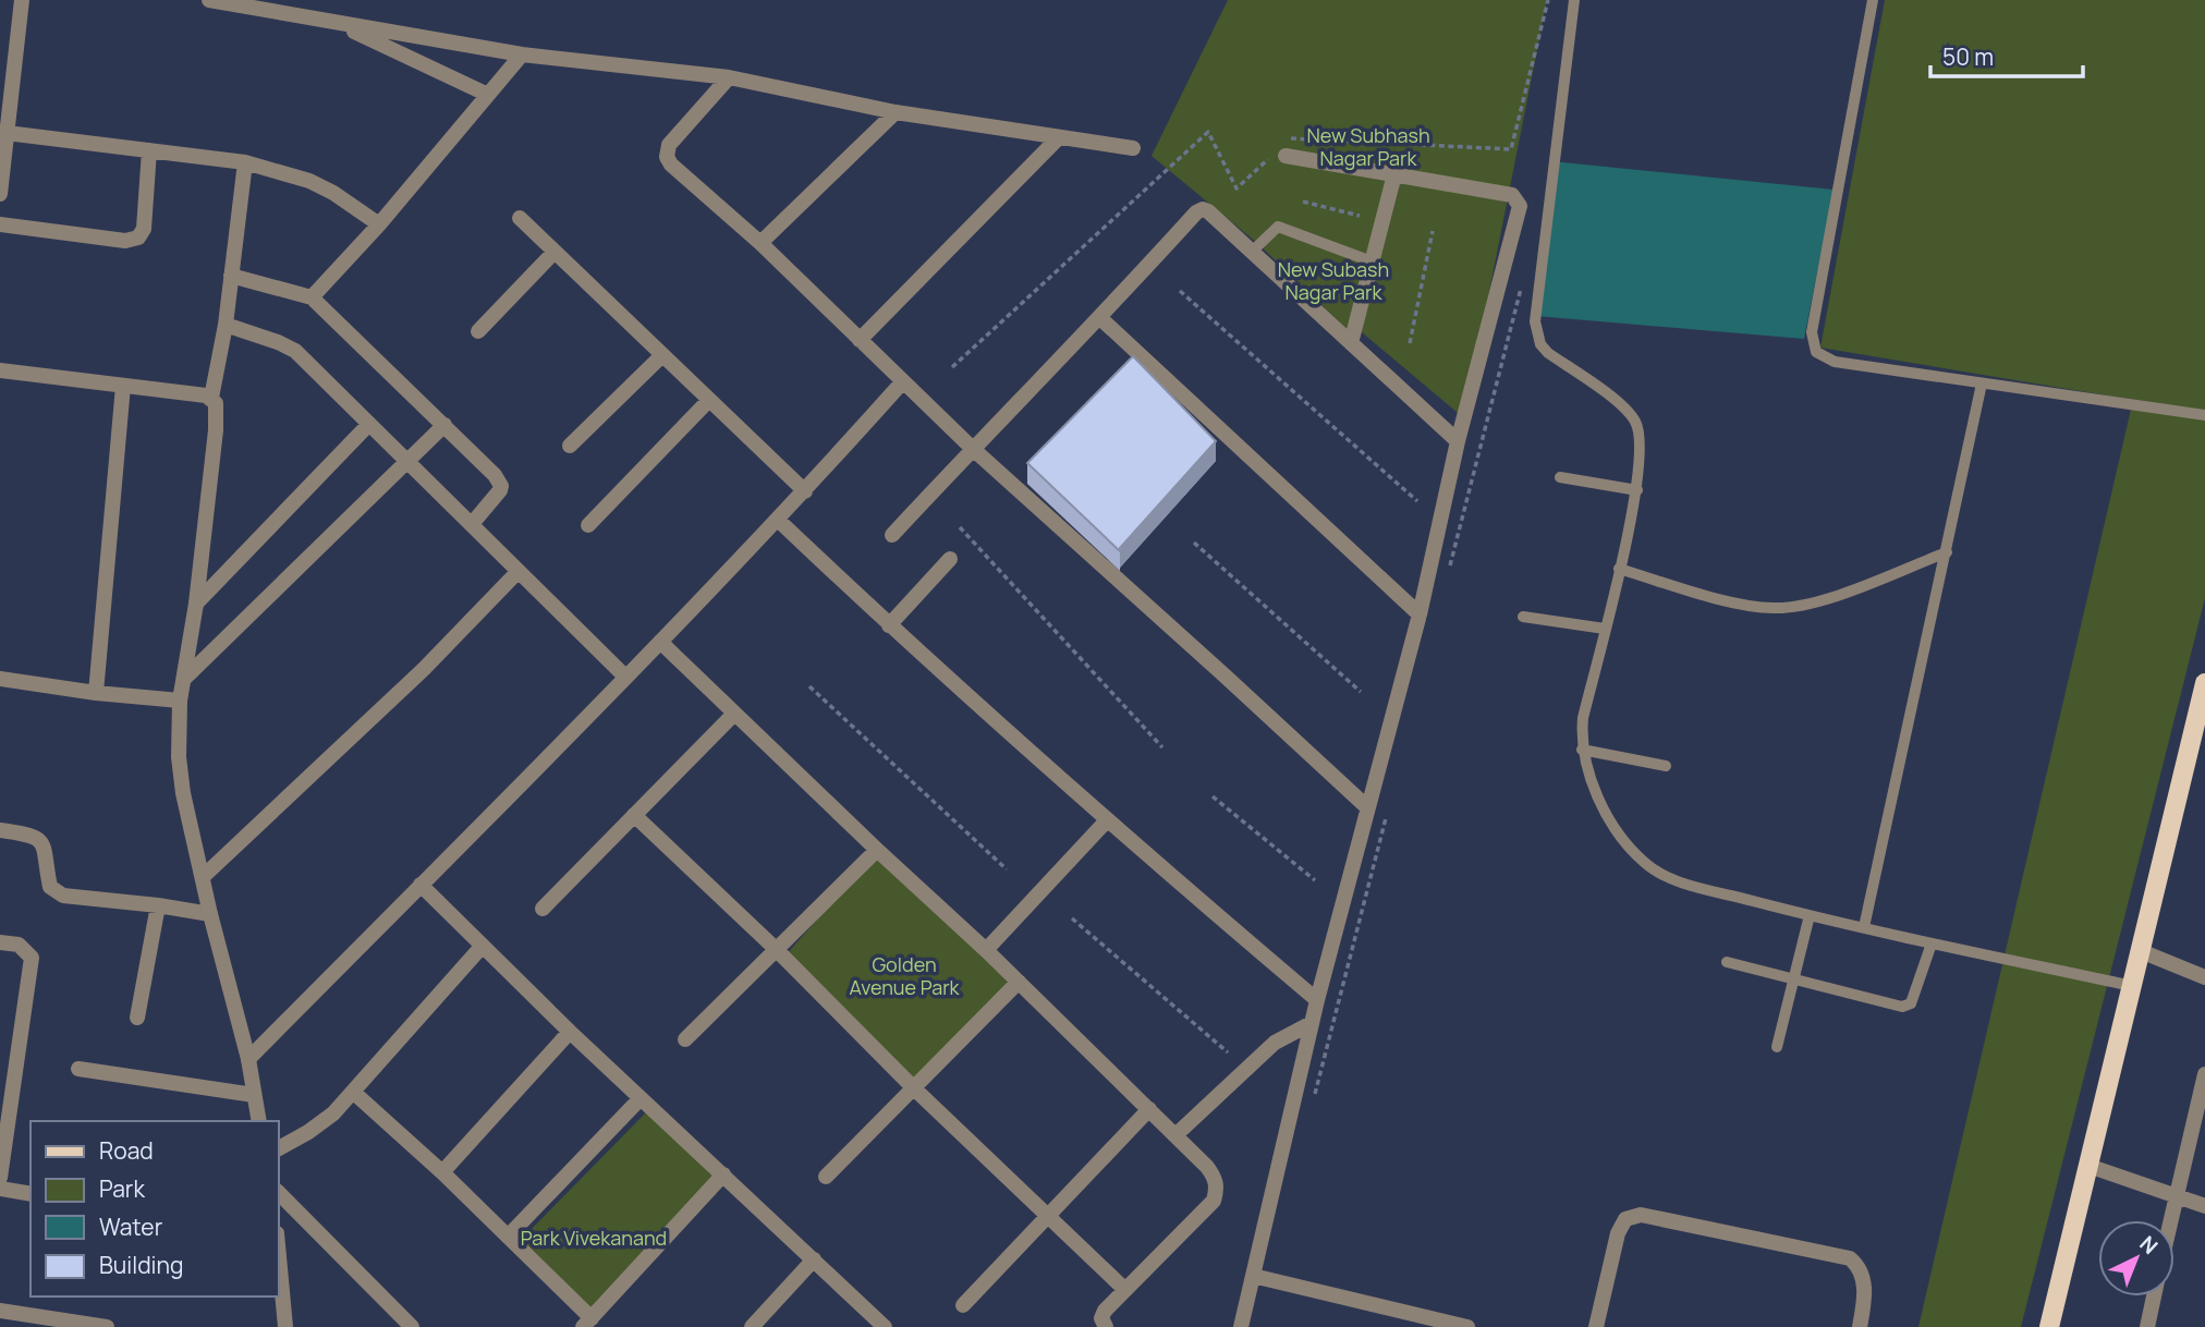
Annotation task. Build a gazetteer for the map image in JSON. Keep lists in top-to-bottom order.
{
  "parks": [
    "New Subhash Nagar Park",
    "New Subash Nagar Park",
    "Golden Avenue Park",
    "Park Vivekanand"
  ],
  "legend": [
    "Road",
    "Park",
    "Water",
    "Building"
  ],
  "scale_bar": "50 m",
  "north": "top right"
}
